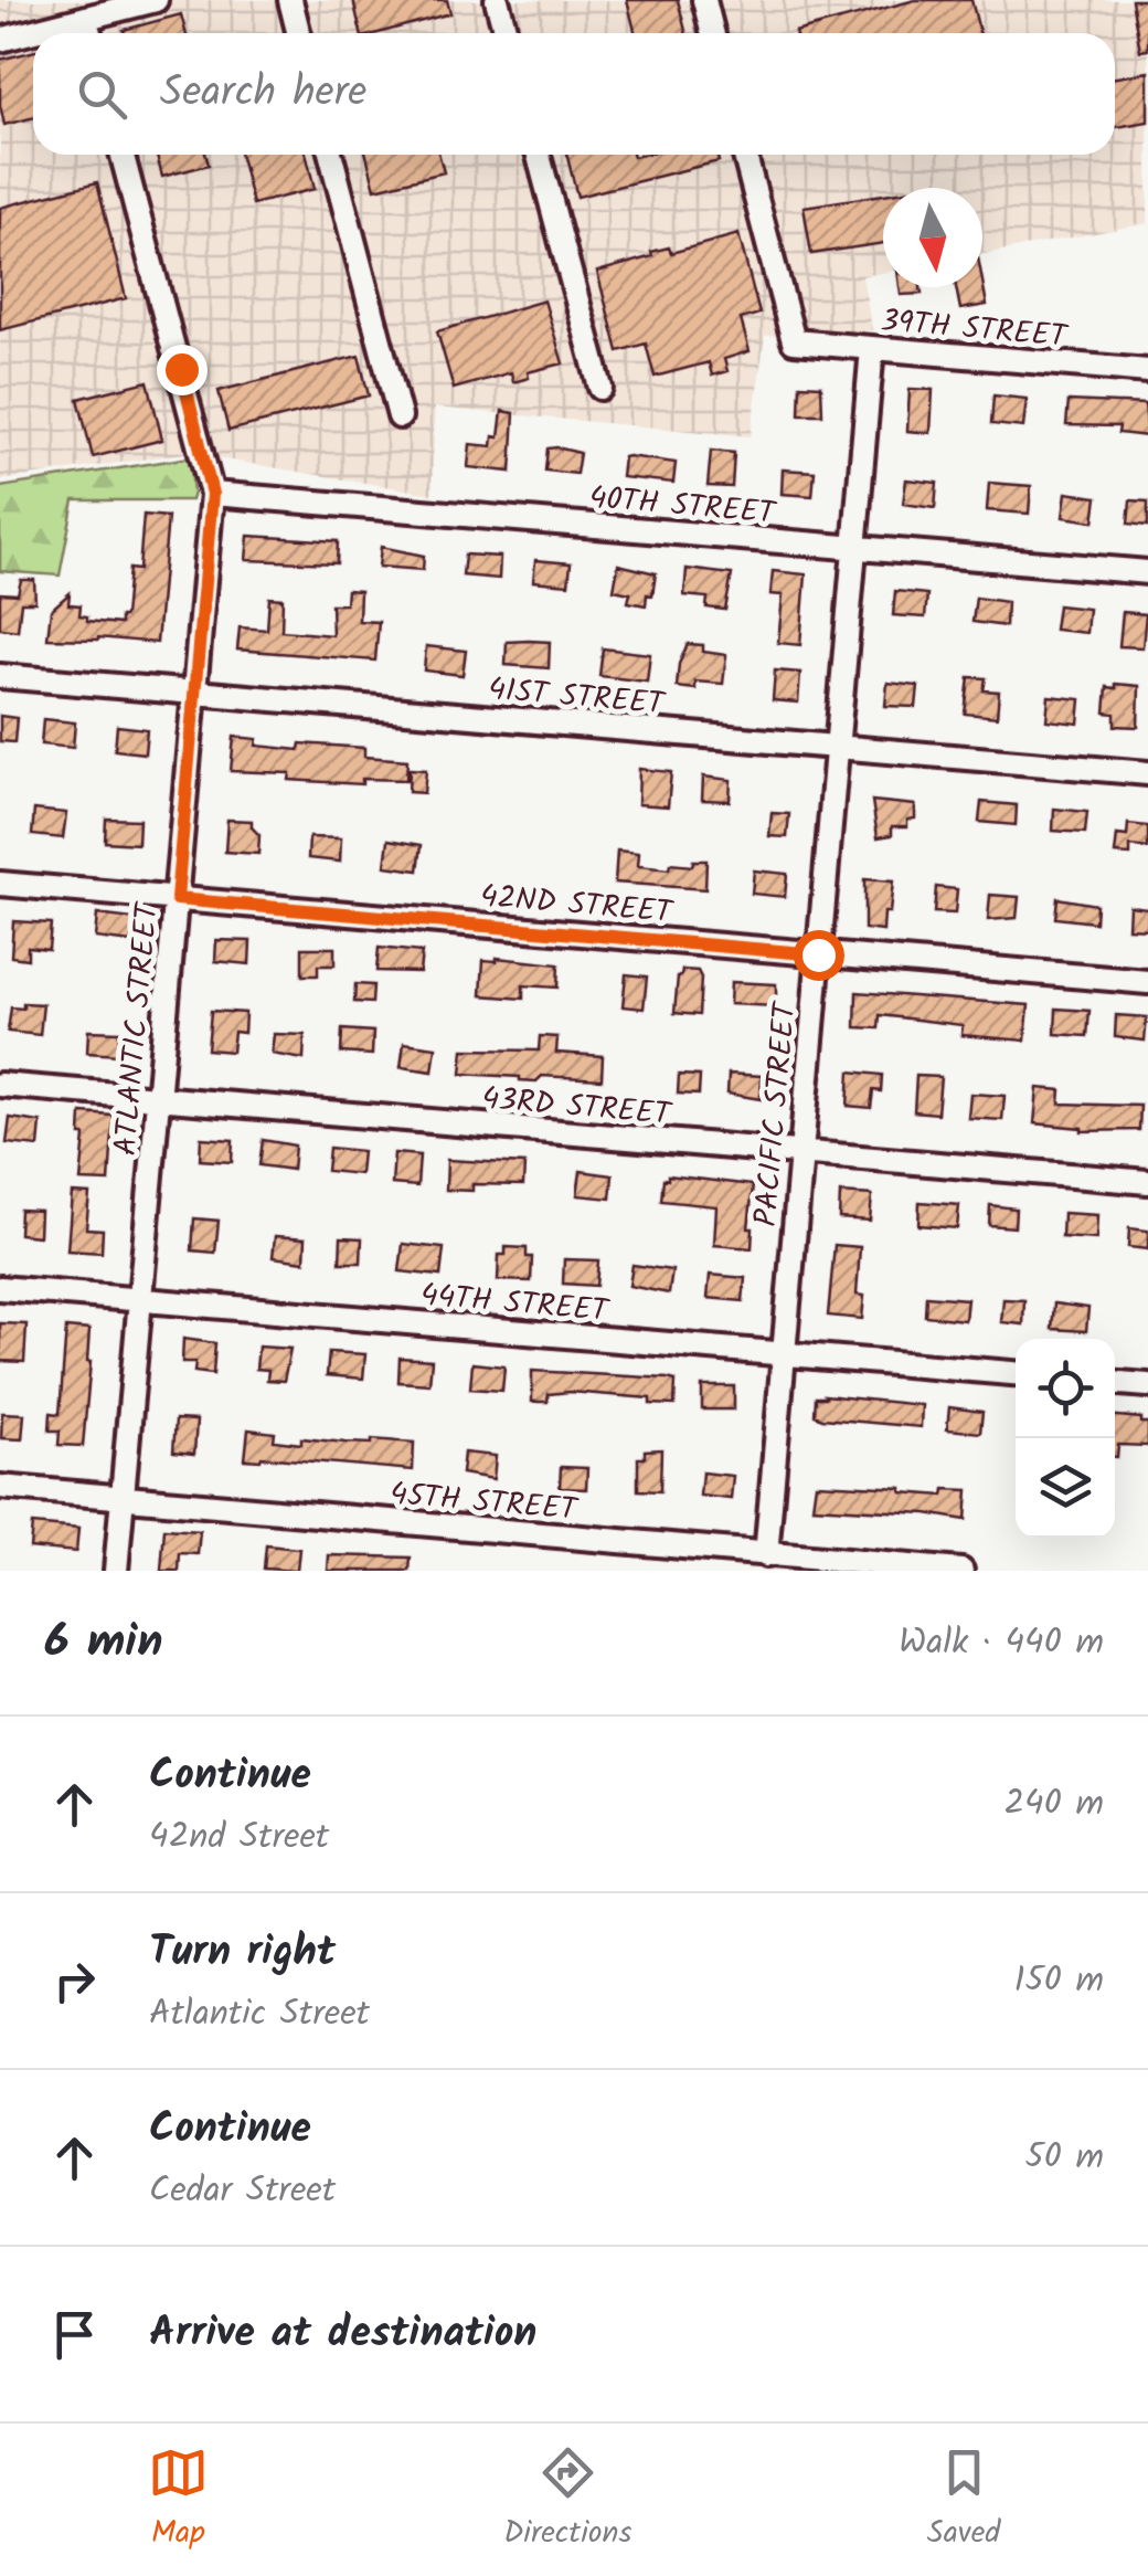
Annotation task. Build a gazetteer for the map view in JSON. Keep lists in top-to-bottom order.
{
  "streets": {
    "street": [
      "39TH STREET",
      "40TH STREET",
      "41ST STREET",
      "42ND STREET",
      "ATLANTIC STREET",
      "43RD STREET",
      "PACIFIC STREET",
      "44TH STREET",
      "45TH STREET"
    ]
  },
  "crossings": [
    ["39TH STREET", "PACIFIC STREET"],
    ["40TH STREET", "ATLANTIC STREET"],
    ["40TH STREET", "PACIFIC STREET"],
    ["41ST STREET", "ATLANTIC STREET"],
    ["41ST STREET", "PACIFIC STREET"],
    ["42ND STREET", "ATLANTIC STREET"],
    ["42ND STREET", "PACIFIC STREET"],
    ["ATLANTIC STREET", "43RD STREET"],
    ["ATLANTIC STREET", "44TH STREET"],
    ["ATLANTIC STREET", "45TH STREET"],
    ["43RD STREET", "PACIFIC STREET"],
    ["PACIFIC STREET", "44TH STREET"],
    ["PACIFIC STREET", "45TH STREET"]
  ],
  "north": "bottom",
  "page": {
    "search": "Search here",
    "heading": ["6 min", "Walk · 440 m"],
    "list": [
      ["Continue", "42nd Street", "240 m"],
      ["Turn right", "Atlantic Street", "150 m"],
      ["Continue", "Cedar Street", "50 m"],
      "Arrive at destination"
    ],
    "nav": ["Map", "Directions", "Saved"]
  }
}
